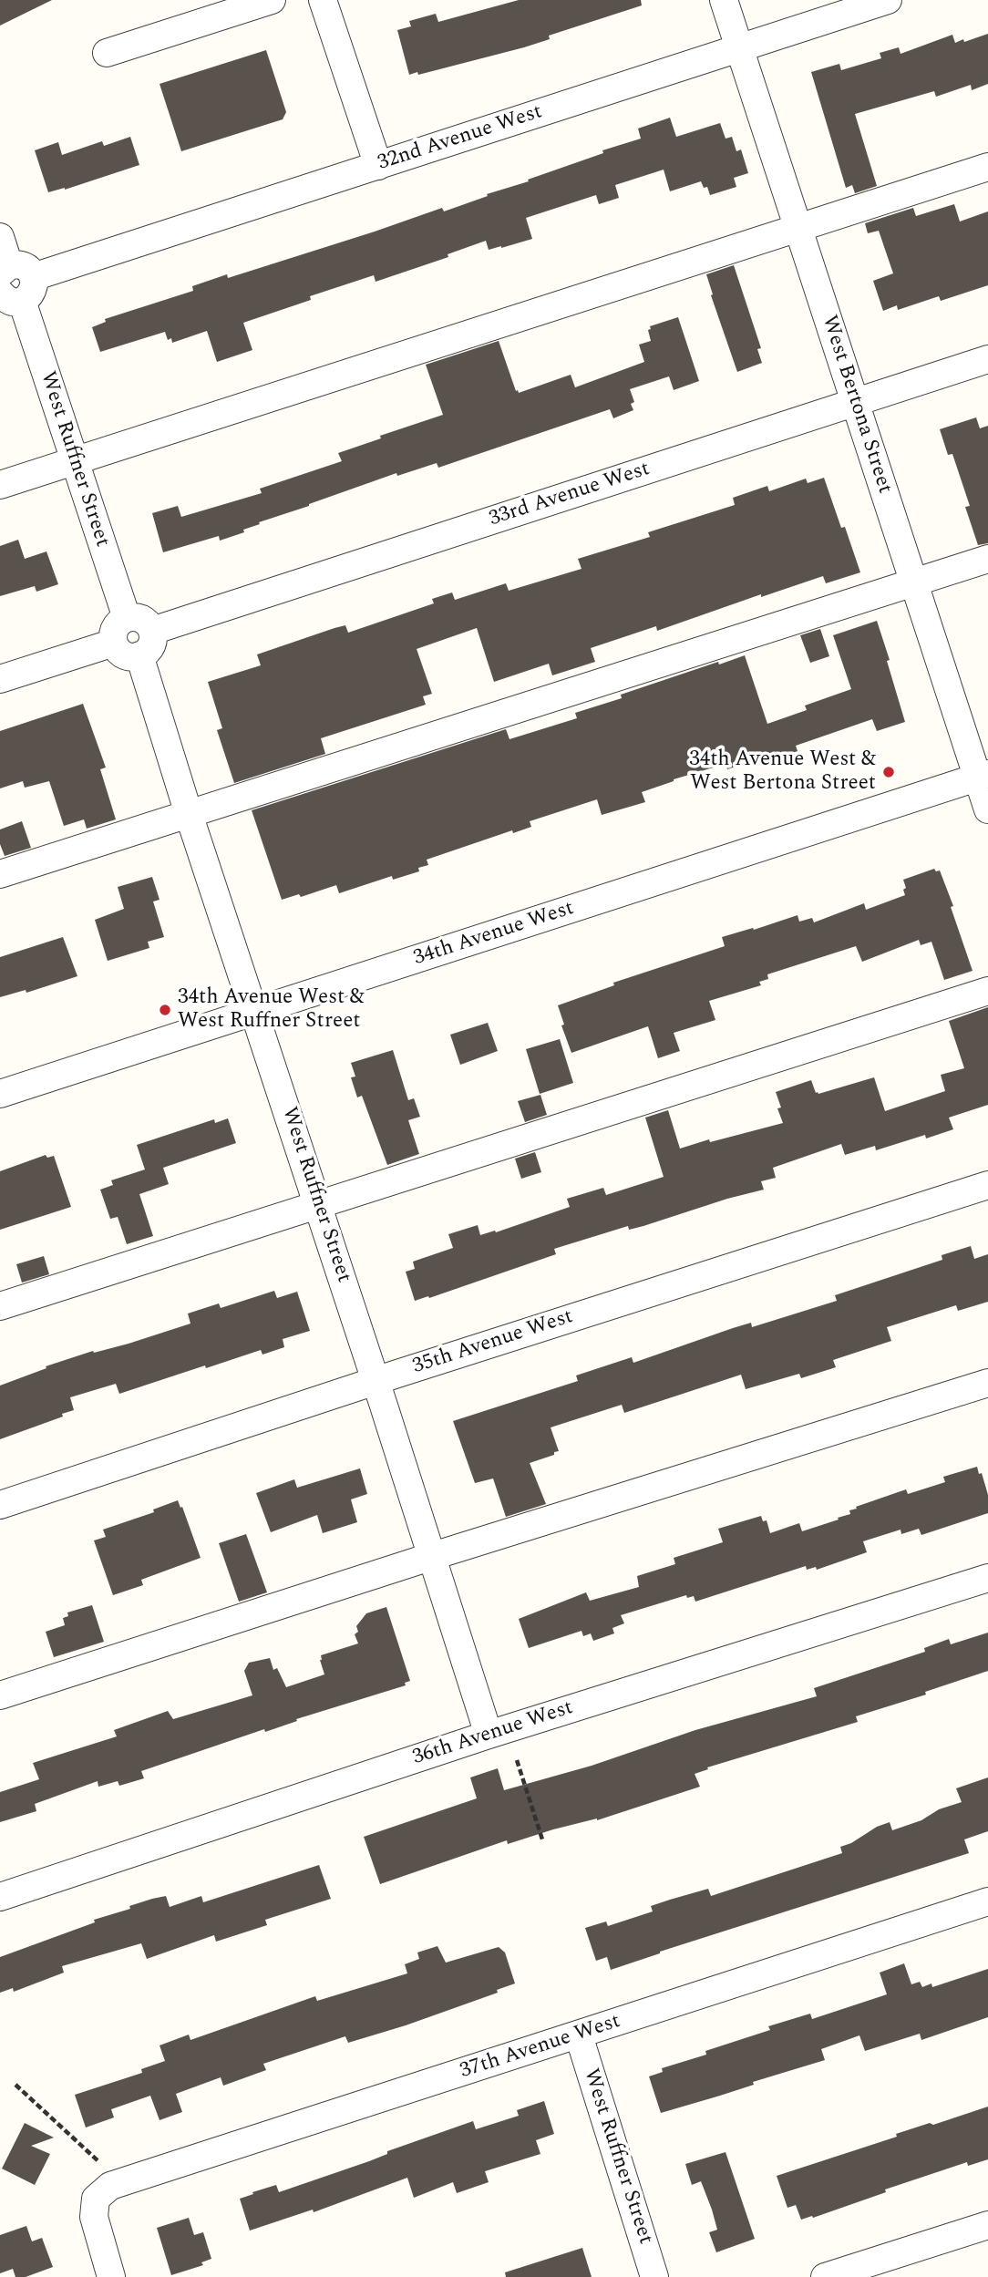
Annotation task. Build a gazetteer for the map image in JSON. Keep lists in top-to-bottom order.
{
  "streets": {
    "street": [
      "32nd Avenue West",
      "West Bertona Street",
      "West Ruffner Street",
      "33rd Avenue West",
      "34th Avenue West",
      "35th Avenue West",
      "36th Avenue West",
      "37th Avenue West"
    ]
  },
  "crossings": [
    ["32nd Avenue West", "West Bertona Street"],
    ["32nd Avenue West", "West Ruffner Street"],
    ["West Bertona Street", "33rd Avenue West"],
    ["West Bertona Street", "34th Avenue West"],
    ["West Ruffner Street", "33rd Avenue West"],
    ["West Ruffner Street", "34th Avenue West"],
    ["West Ruffner Street", "35th Avenue West"],
    ["West Ruffner Street", "36th Avenue West"],
    ["West Ruffner Street", "37th Avenue West"]
  ],
  "places": ["34th Avenue West & West Bertona Street", "34th Avenue West & West Ruffner Street"]
}
